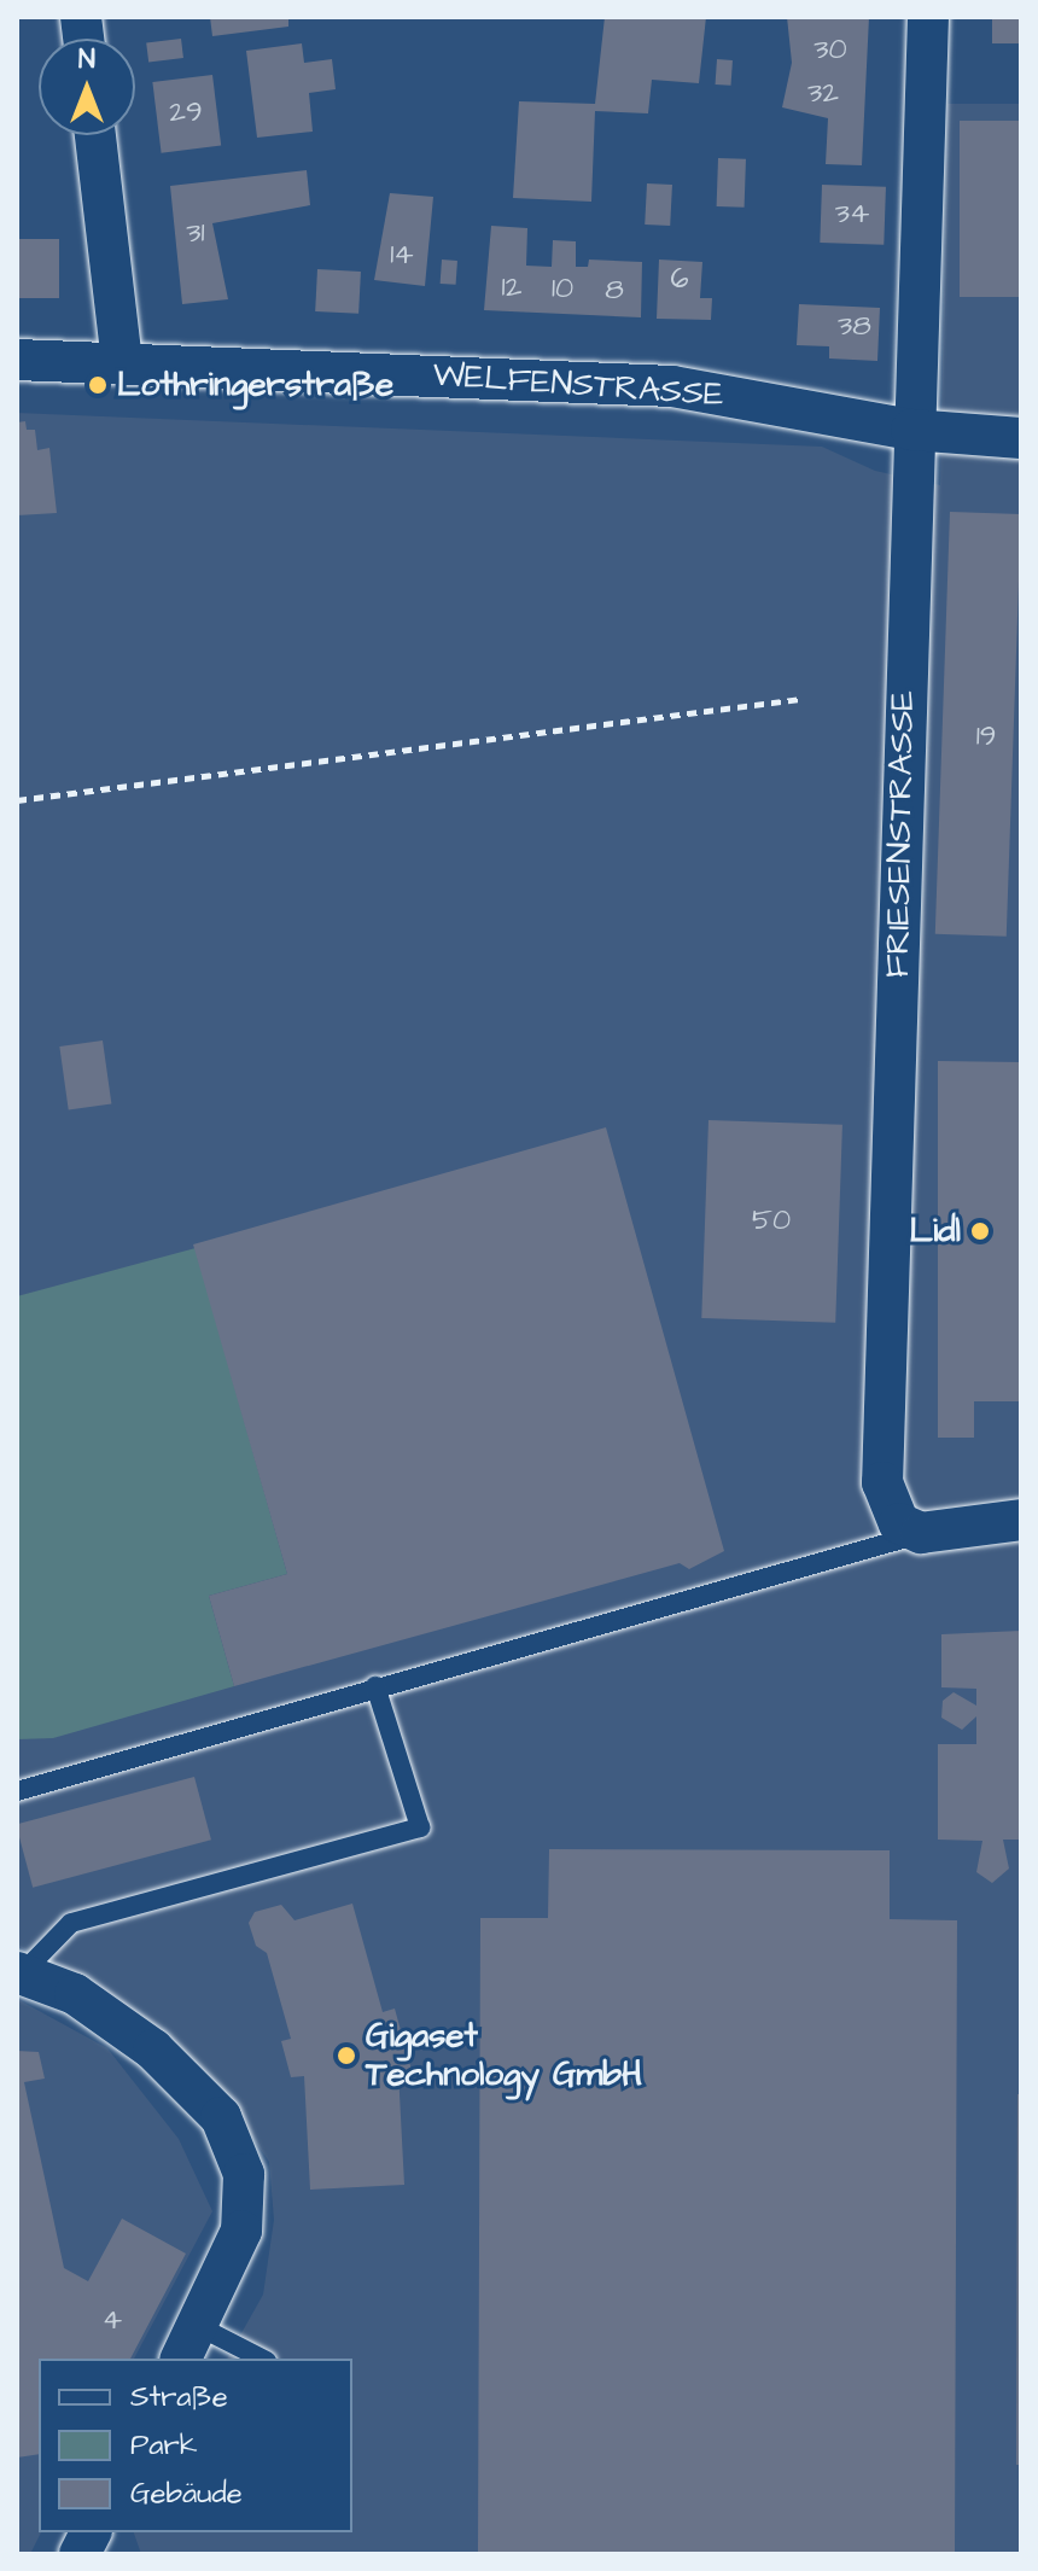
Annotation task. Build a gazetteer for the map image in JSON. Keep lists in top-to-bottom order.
{
  "streets": {
    "street": ["WELFENSTRASSE", "FRIESENSTRASSE"]
  },
  "crossings": [
    ["WELFENSTRASSE", "FRIESENSTRASSE"]
  ],
  "places": ["Lothringerstraße", "Lidl", "Gigaset Technology GmbH"],
  "house_numbers": [
    "30",
    "32",
    "29",
    "34",
    "31",
    "14",
    "6",
    "12",
    "10",
    "8",
    "38",
    "19",
    "50",
    "4"
  ],
  "legend": ["Straße", "Park", "Gebäude"],
  "north": "top"
}
